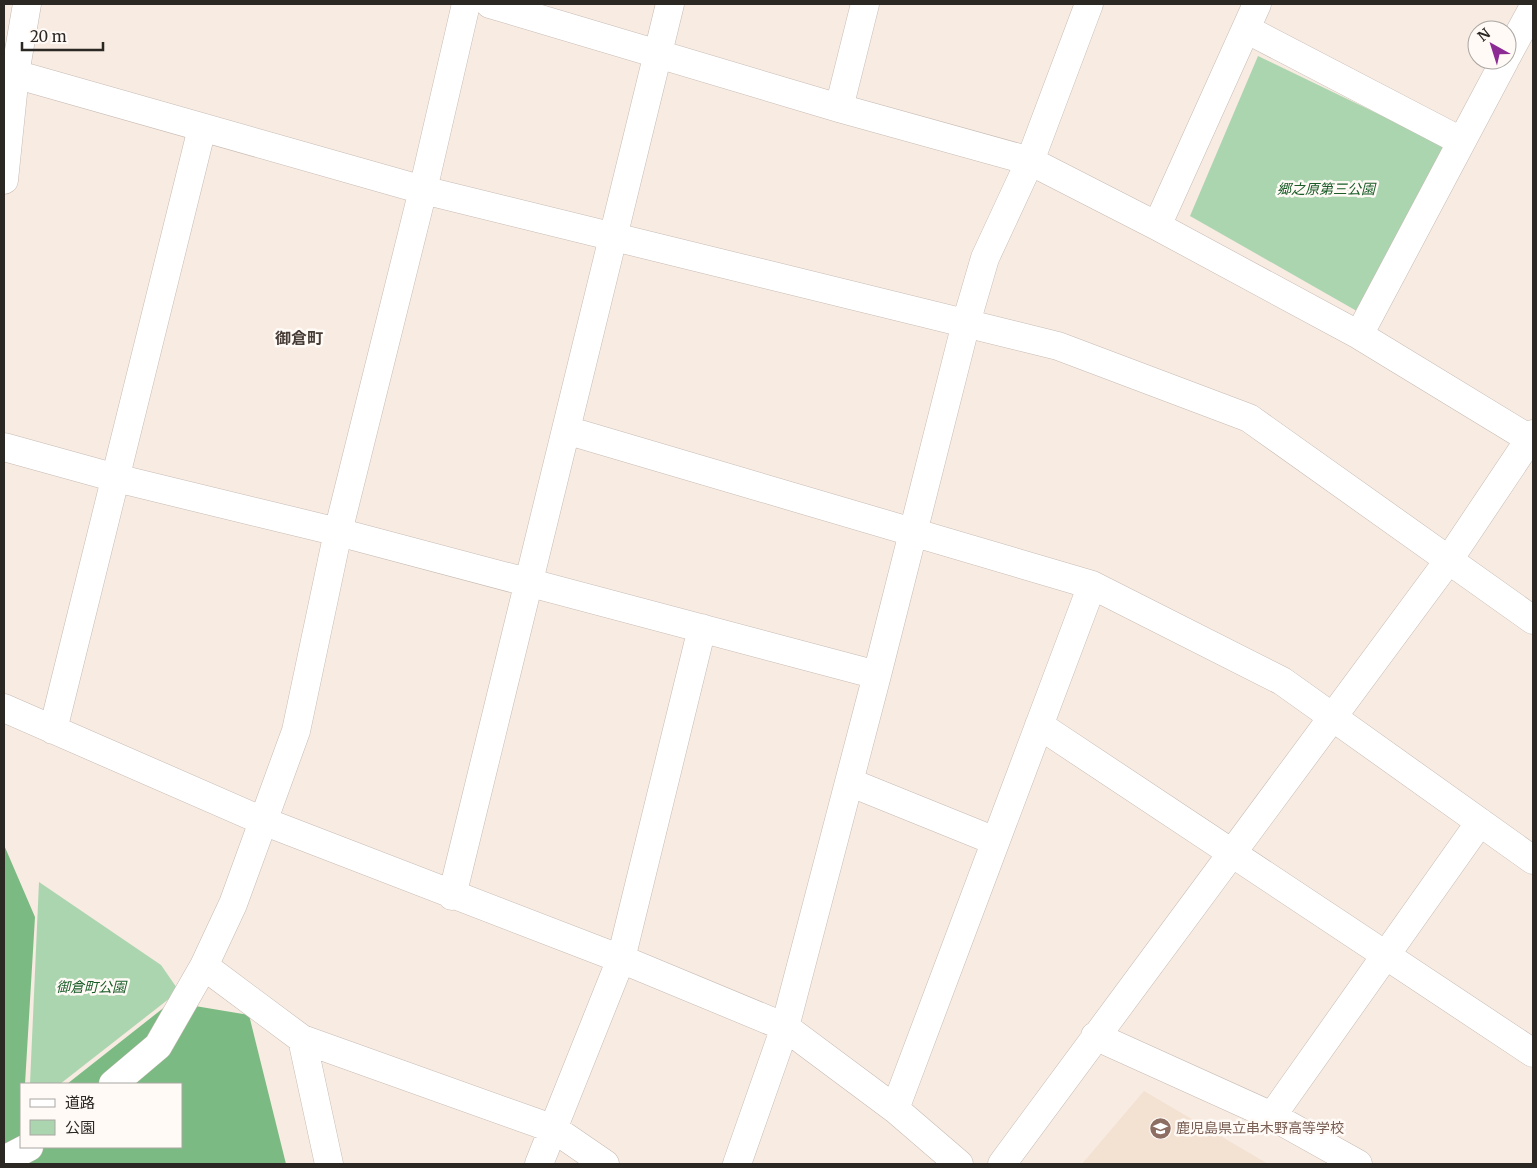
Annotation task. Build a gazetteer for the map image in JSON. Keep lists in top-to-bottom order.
{
  "districts": ["御倉町"],
  "parks": ["郷之原第三公園", "御倉町公園"],
  "places": {
    "school or university": ["鹿児島県立串木野高等学校"]
  },
  "legend": ["道路", "公園"],
  "scale_bar": "20 m",
  "north": "top left"
}
